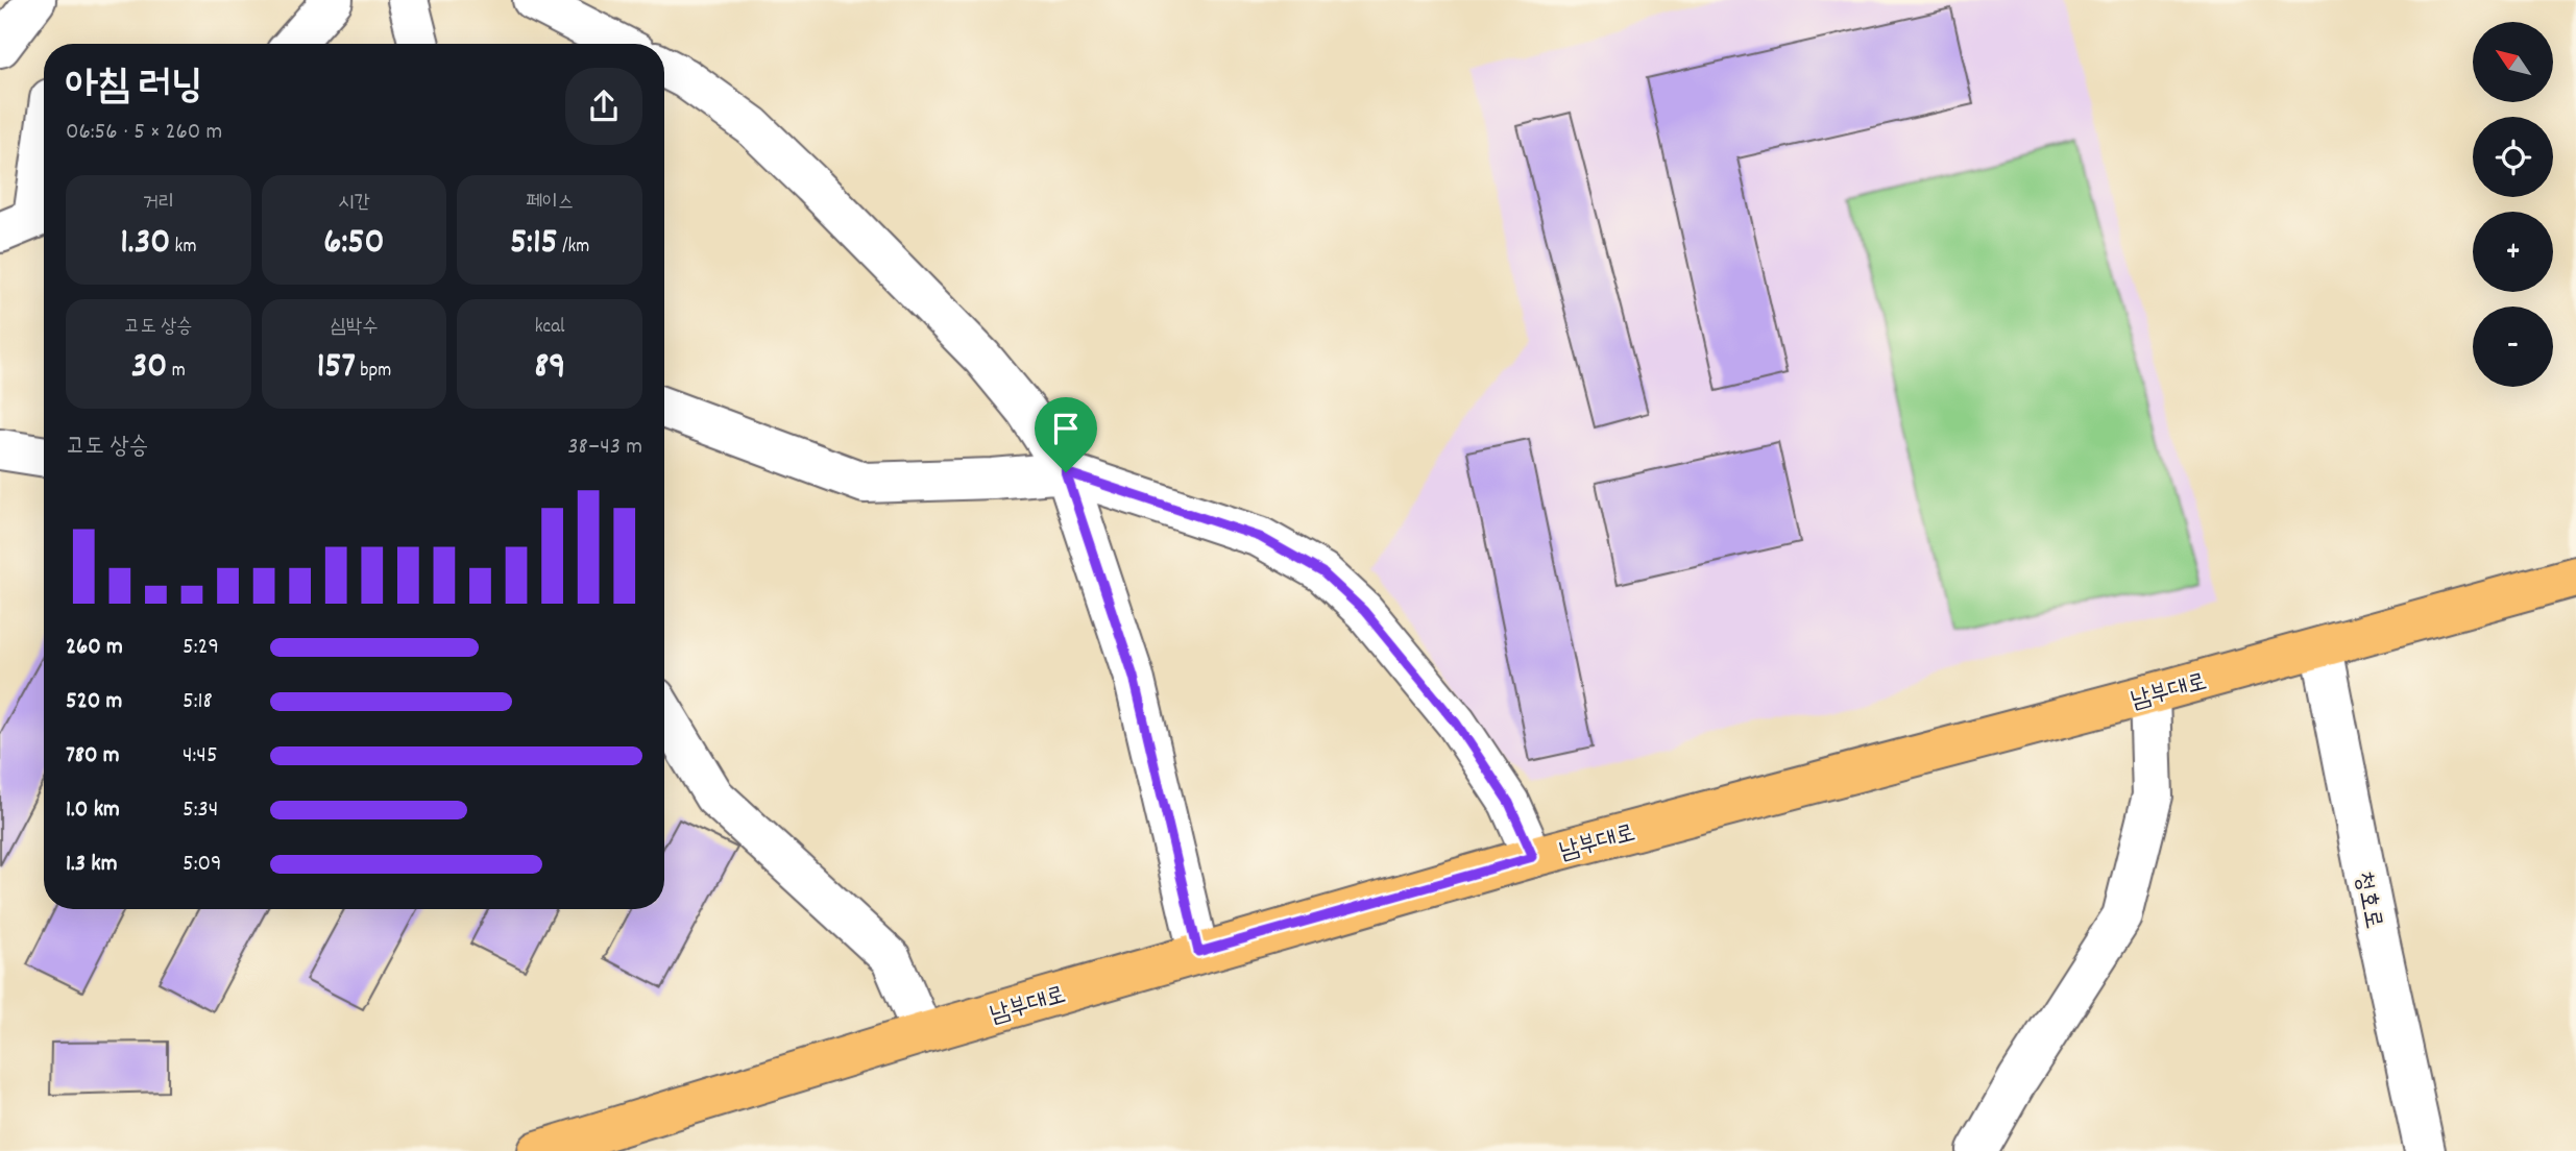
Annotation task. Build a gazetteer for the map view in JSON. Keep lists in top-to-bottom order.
{
  "streets": {
    "main road": ["남부대로"],
    "street": ["청호로"]
  },
  "crossings": [
    ["남부대로", "청호로"]
  ],
  "north": "top left",
  "page": {
    "map_buttons": ["+", "−"],
    "heading": ["아침 러닝", "06:56 · 5 × 260 m"],
    "stats": [
      ["거리", "1.30 km"],
      ["시간", "6:50"],
      ["페이스", "5:15 /km"],
      ["고도 상승", "30 m"],
      ["심박수", "157 bpm"],
      ["kcal", "89"]
    ],
    "chart": ["고도 상승", "38–43 m"],
    "list": [
      {
        "name": "260 m",
        "note": "5:29"
      },
      {
        "name": "520 m",
        "note": "5:18"
      },
      {
        "name": "780 m",
        "note": "4:45"
      },
      {
        "name": "1.0 km",
        "note": "5:34"
      },
      {
        "name": "1.3 km",
        "note": "5:09"
      }
    ]
  }
}
